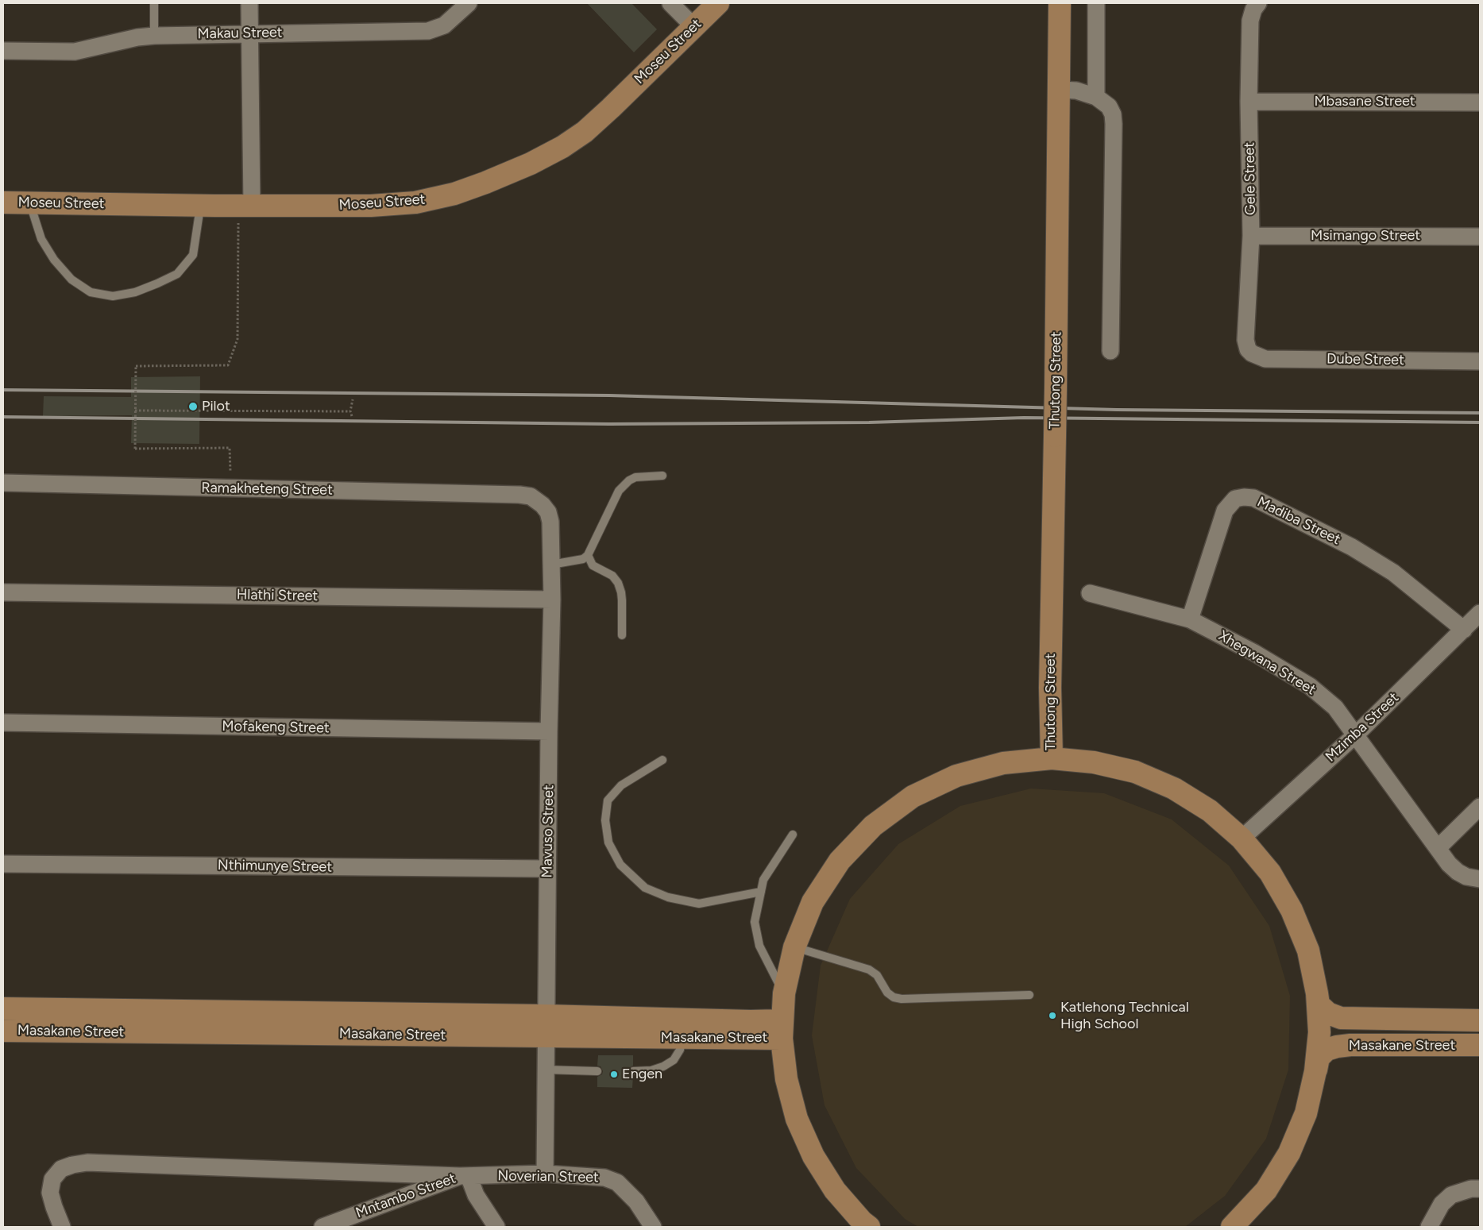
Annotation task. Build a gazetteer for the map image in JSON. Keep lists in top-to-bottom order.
{
  "streets": {
    "street": [
      "Makau Street",
      "Moseu Street",
      "Mbasane Street",
      "Gele Street",
      "Msimango Street",
      "Dube Street",
      "Thutong Street",
      "Ramakheteng Street",
      "Madiba Street",
      "Hlathi Street",
      "Xhegwana Street",
      "Mofakeng Street",
      "Mzimba Street",
      "Mavuso Street",
      "Nthimunye Street",
      "Masakane Street",
      "Noverian Street",
      "Mntambo Street"
    ]
  },
  "crossings": [
    ["Mbasane Street", "Gele Street"],
    ["Gele Street", "Msimango Street"],
    ["Gele Street", "Dube Street"],
    ["Ramakheteng Street", "Mavuso Street"],
    ["Madiba Street", "Xhegwana Street"],
    ["Madiba Street", "Mzimba Street"],
    ["Hlathi Street", "Mavuso Street"],
    ["Xhegwana Street", "Mzimba Street"],
    ["Mofakeng Street", "Mavuso Street"],
    ["Mavuso Street", "Nthimunye Street"],
    ["Mavuso Street", "Masakane Street"],
    ["Mavuso Street", "Noverian Street"],
    ["Noverian Street", "Mntambo Street"]
  ],
  "places": ["Pilot", "Katlehong Technical High School", "Engen"]
}
